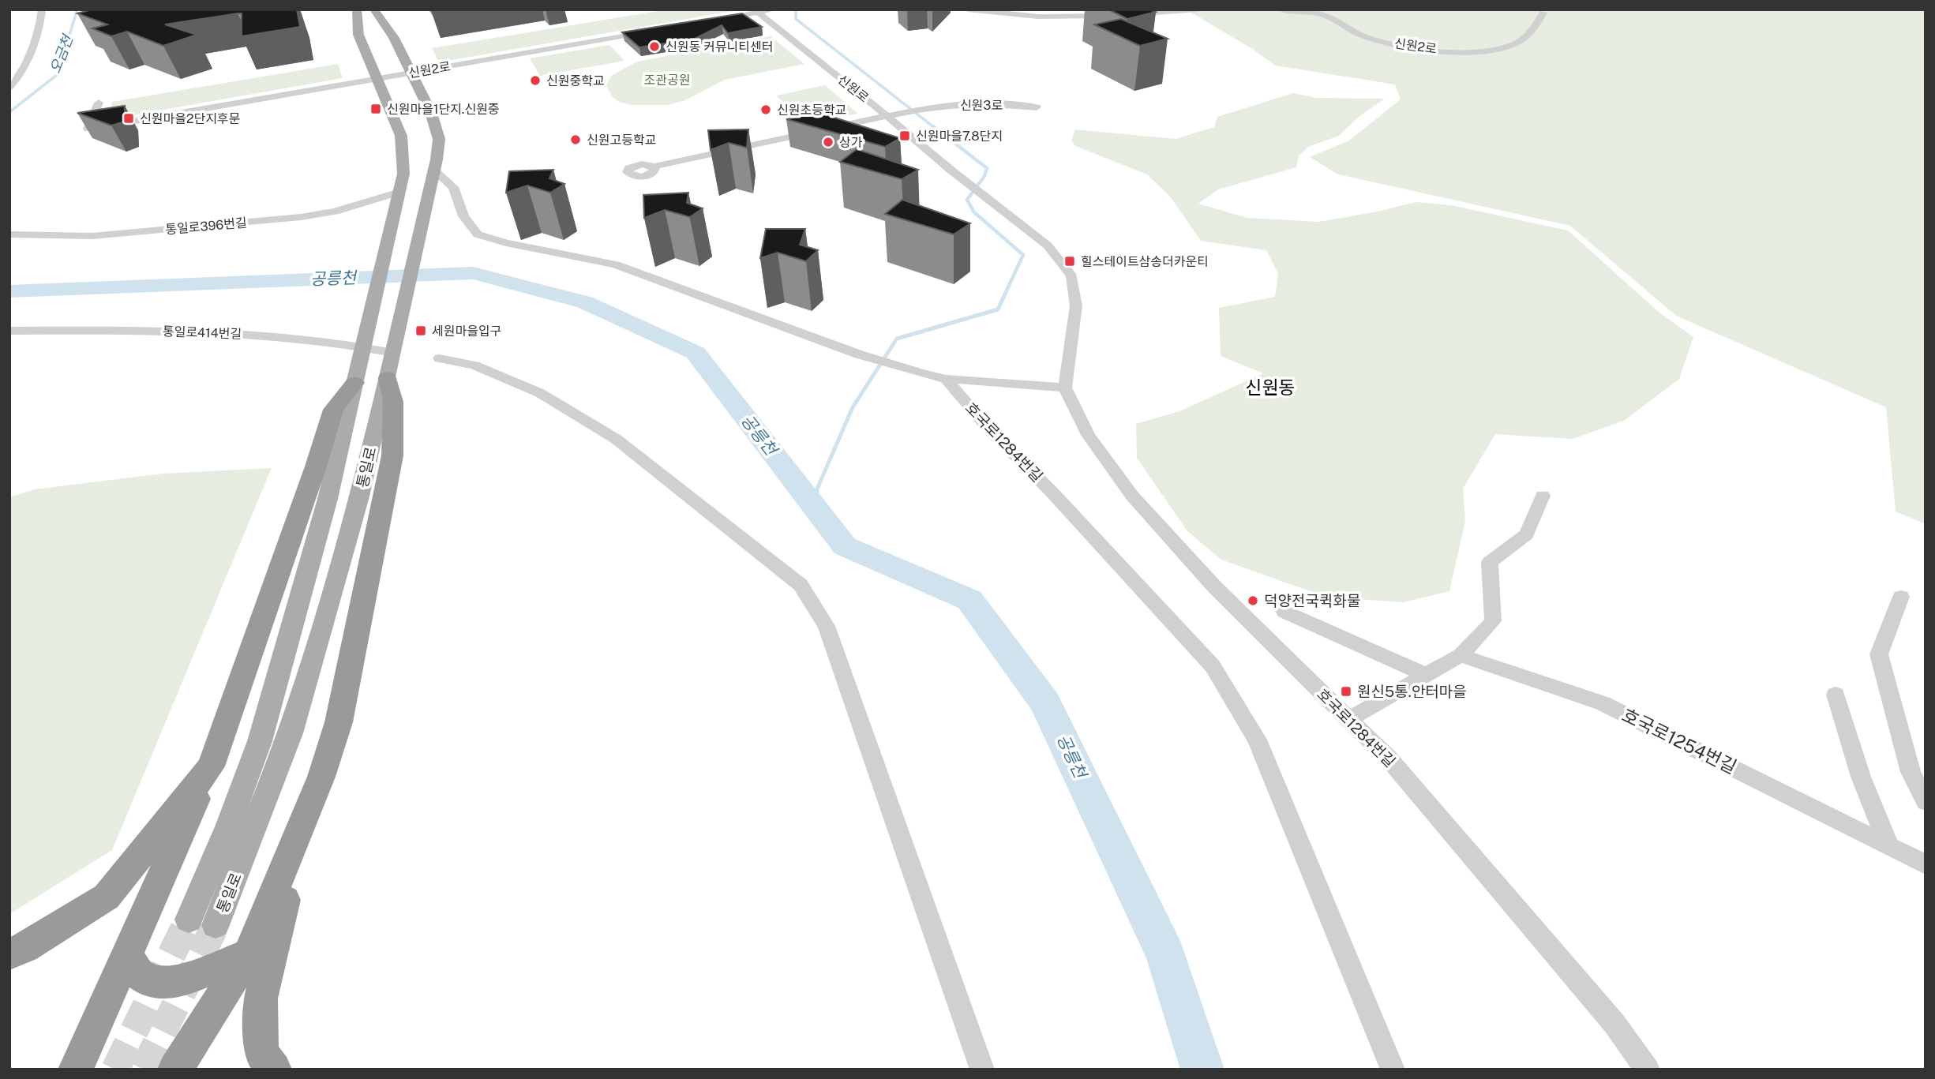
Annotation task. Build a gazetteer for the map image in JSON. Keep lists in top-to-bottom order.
{
  "streets": {
    "main road": ["통일로"],
    "street": [
      "신원2로",
      "신원로",
      "신원3로",
      "통일로396번길",
      "통일로414번길",
      "호국로1284번길",
      "호국로1254번길"
    ]
  },
  "crossings": [
    ["신원2로", "통일로"],
    ["신원로", "신원3로"],
    ["신원로", "호국로1284번길"],
    ["통일로396번길", "통일로"],
    ["통일로414번길", "통일로"]
  ],
  "districts": ["신원동"],
  "water": ["오금천", "공릉천"],
  "parks": ["조관공원"],
  "places": {
    "other": [
      "신원동 커뮤니티센터",
      "신원중학교",
      "신원초등학교",
      "신원고등학교",
      "상가",
      "덕양전국퀵화물"
    ],
    "transit": [
      "신원마을1단지.신원중",
      "신원마을2단지후문",
      "신원마을7.8단지",
      "힐스테이트삼송더카운티",
      "세원마을입구",
      "원신5통.안터마을"
    ]
  }
}
